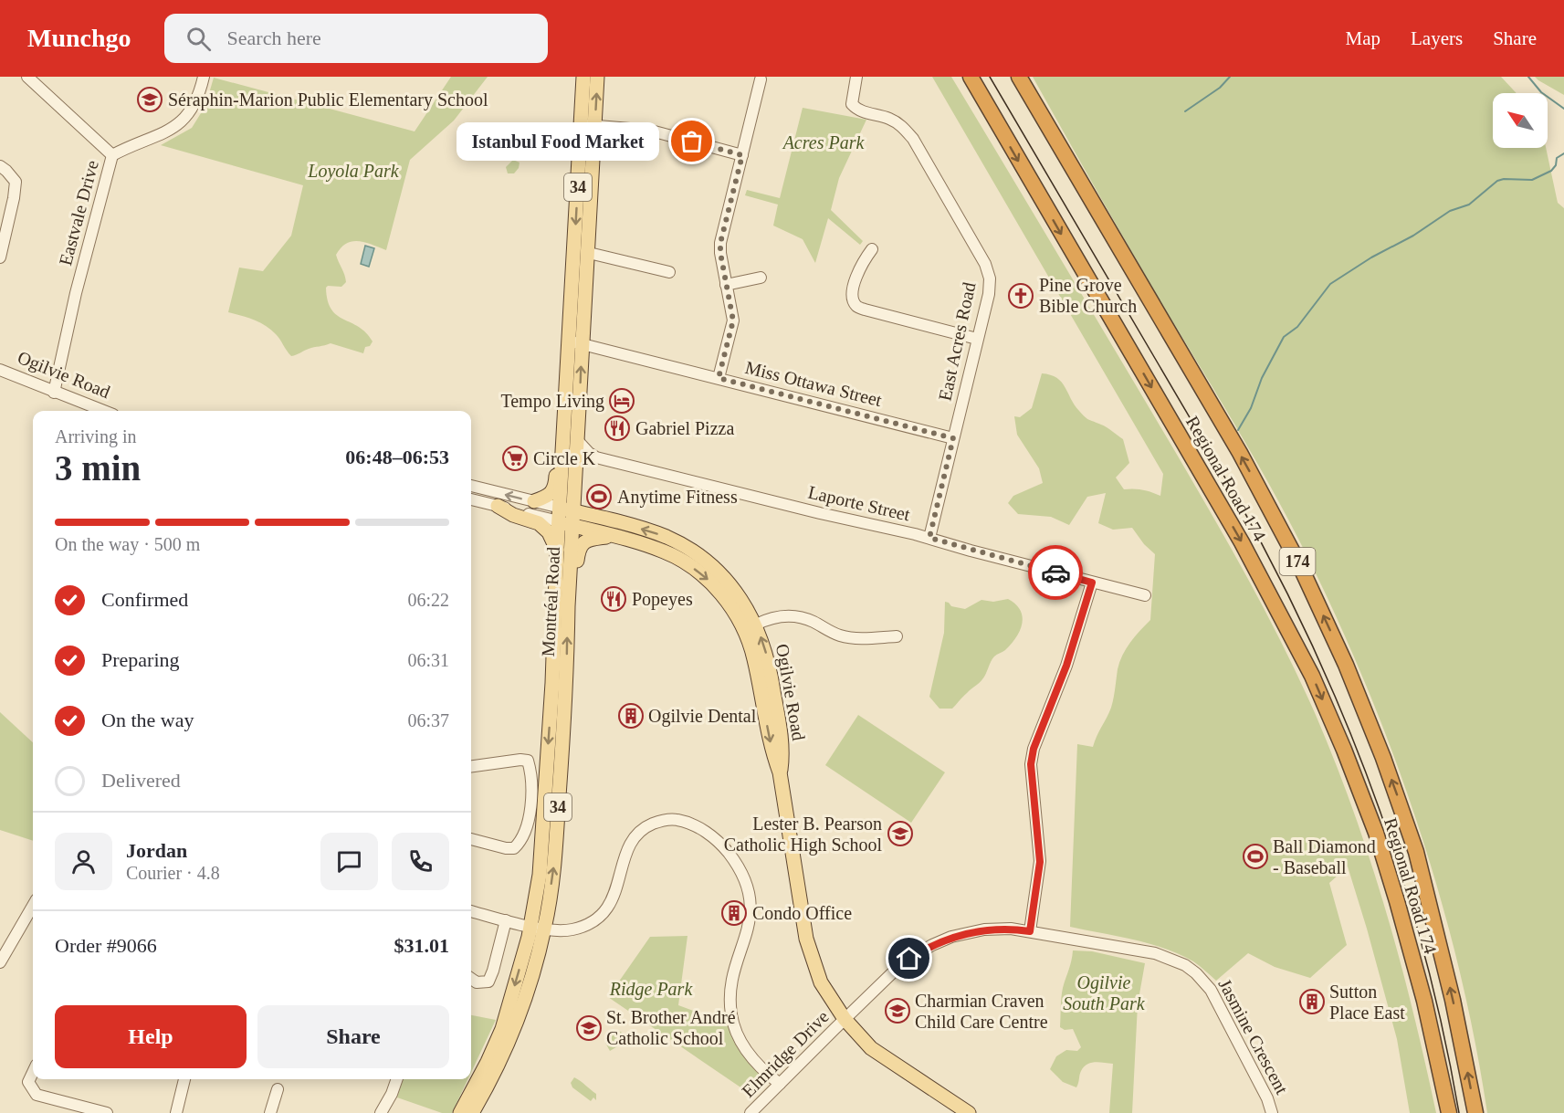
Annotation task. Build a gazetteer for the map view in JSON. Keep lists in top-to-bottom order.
{
  "streets": {
    "highway": ["Regional Road 174", "174"],
    "main road": ["34", "Ogilvie Road", "Montréal Road"],
    "street": [
      "Eastvale Drive",
      "East Acres Road",
      "Miss Ottawa Street",
      "Laporte Street",
      "Jasmine Crescent",
      "Elmridge Drive"
    ]
  },
  "crossings": [
    ["Eastvale Drive", "Ogilvie Road"],
    ["East Acres Road", "Miss Ottawa Street"],
    ["East Acres Road", "Laporte Street"],
    ["Ogilvie Road", "Montréal Road"],
    ["Ogilvie Road", "Jasmine Crescent"],
    ["Ogilvie Road", "Elmridge Drive"],
    ["Miss Ottawa Street", "Montréal Road"],
    ["Laporte Street", "Montréal Road"],
    ["Jasmine Crescent", "Elmridge Drive"]
  ],
  "parks": [
    "Acres Park",
    "Loyola Park",
    "Ogilvie South Park",
    "Ridge Park"
  ],
  "places": {
    "school or university": [
      "Séraphin-Marion Public Elementary School",
      "Lester B. Pearson Catholic High School",
      "Charmian Craven Child Care Centre",
      "St. Brother André Catholic School"
    ],
    "other": ["Istanbul Food Market"],
    "church": ["Pine Grove Bible Church"],
    "hotel": ["Tempo Living"],
    "restaurant": ["Gabriel Pizza", "Popeyes"],
    "supermarket": ["Circle K"],
    "sports": ["Anytime Fitness", "Ball Diamond - Baseball"],
    "building": ["Ogilvie Dental", "Condo Office", "Sutton Place East"]
  },
  "north": "top left",
  "page": {
    "header": "Munchgo",
    "search": "Search here",
    "nav": ["Map", "Layers", "Share"],
    "bubble": "Istanbul Food Market",
    "heading": ["3 min", "Arriving in", "06:48–06:53"],
    "panel": [
      "Jordan",
      "Courier · 4.8",
      "Order #9066",
      "$31.01"
    ],
    "bar": "On the way · 500 m",
    "list": [
      ["Confirmed", "06:22"],
      ["Preparing", "06:31"],
      ["On the way", "06:37"],
      "Delivered"
    ],
    "buttons": ["Help", "Share"]
  }
}
